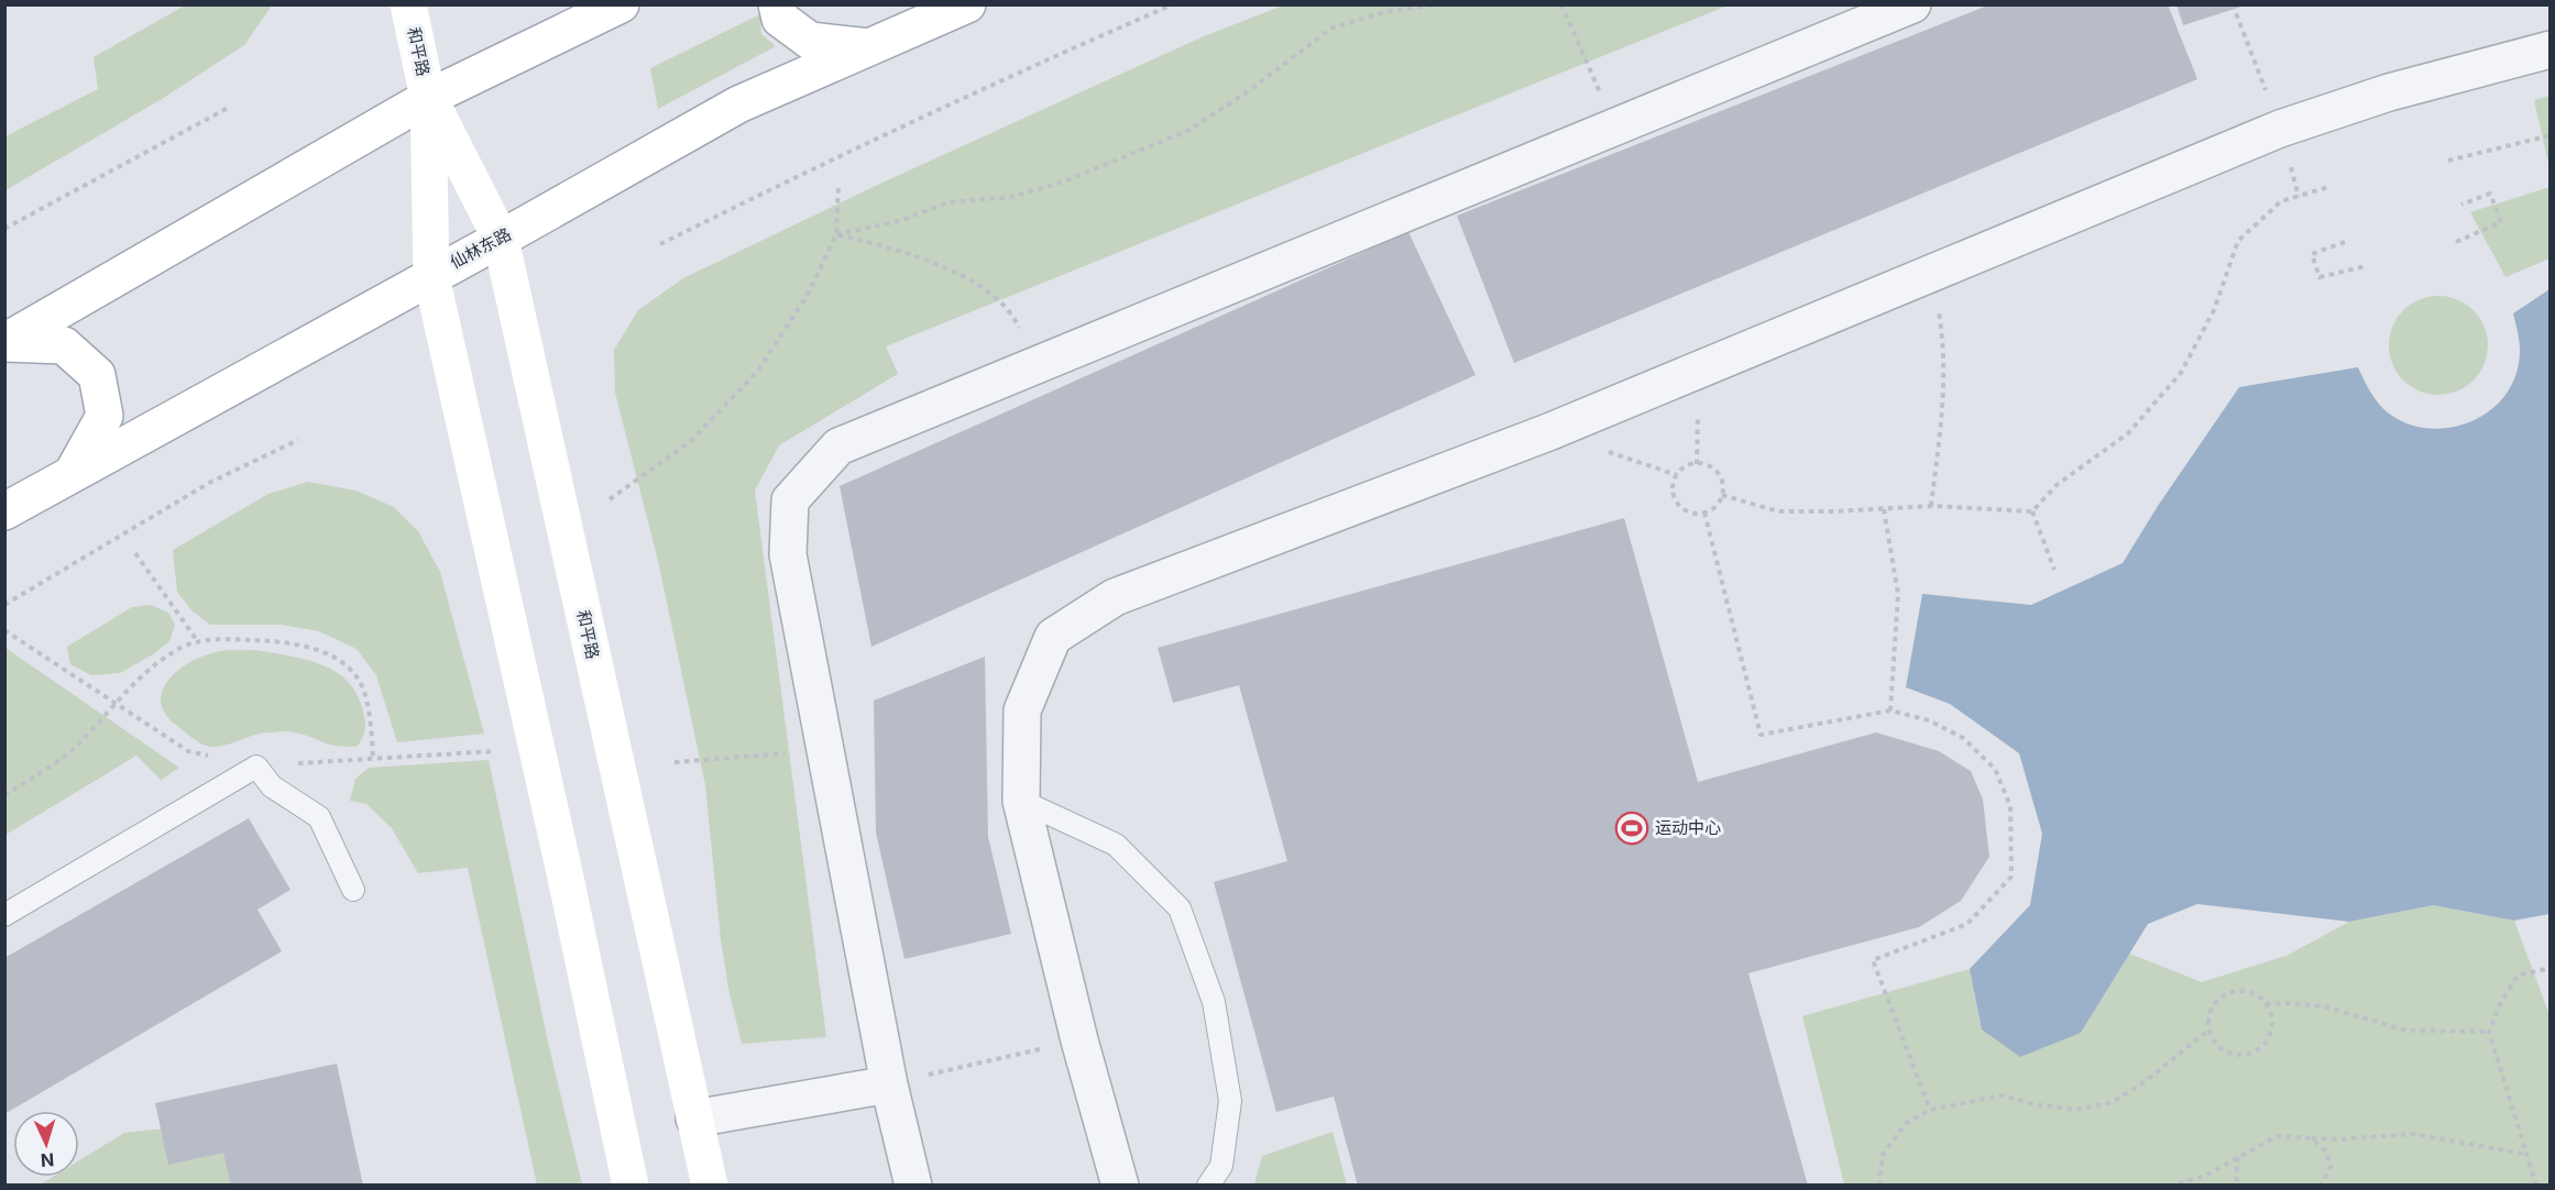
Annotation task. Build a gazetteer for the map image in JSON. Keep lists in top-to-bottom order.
{
  "streets": {
    "street": ["和平路", "仙林东路"]
  },
  "crossings": [
    ["和平路", "仙林东路"]
  ],
  "places": {
    "sports": ["运动中心"]
  },
  "north": "bottom"
}
